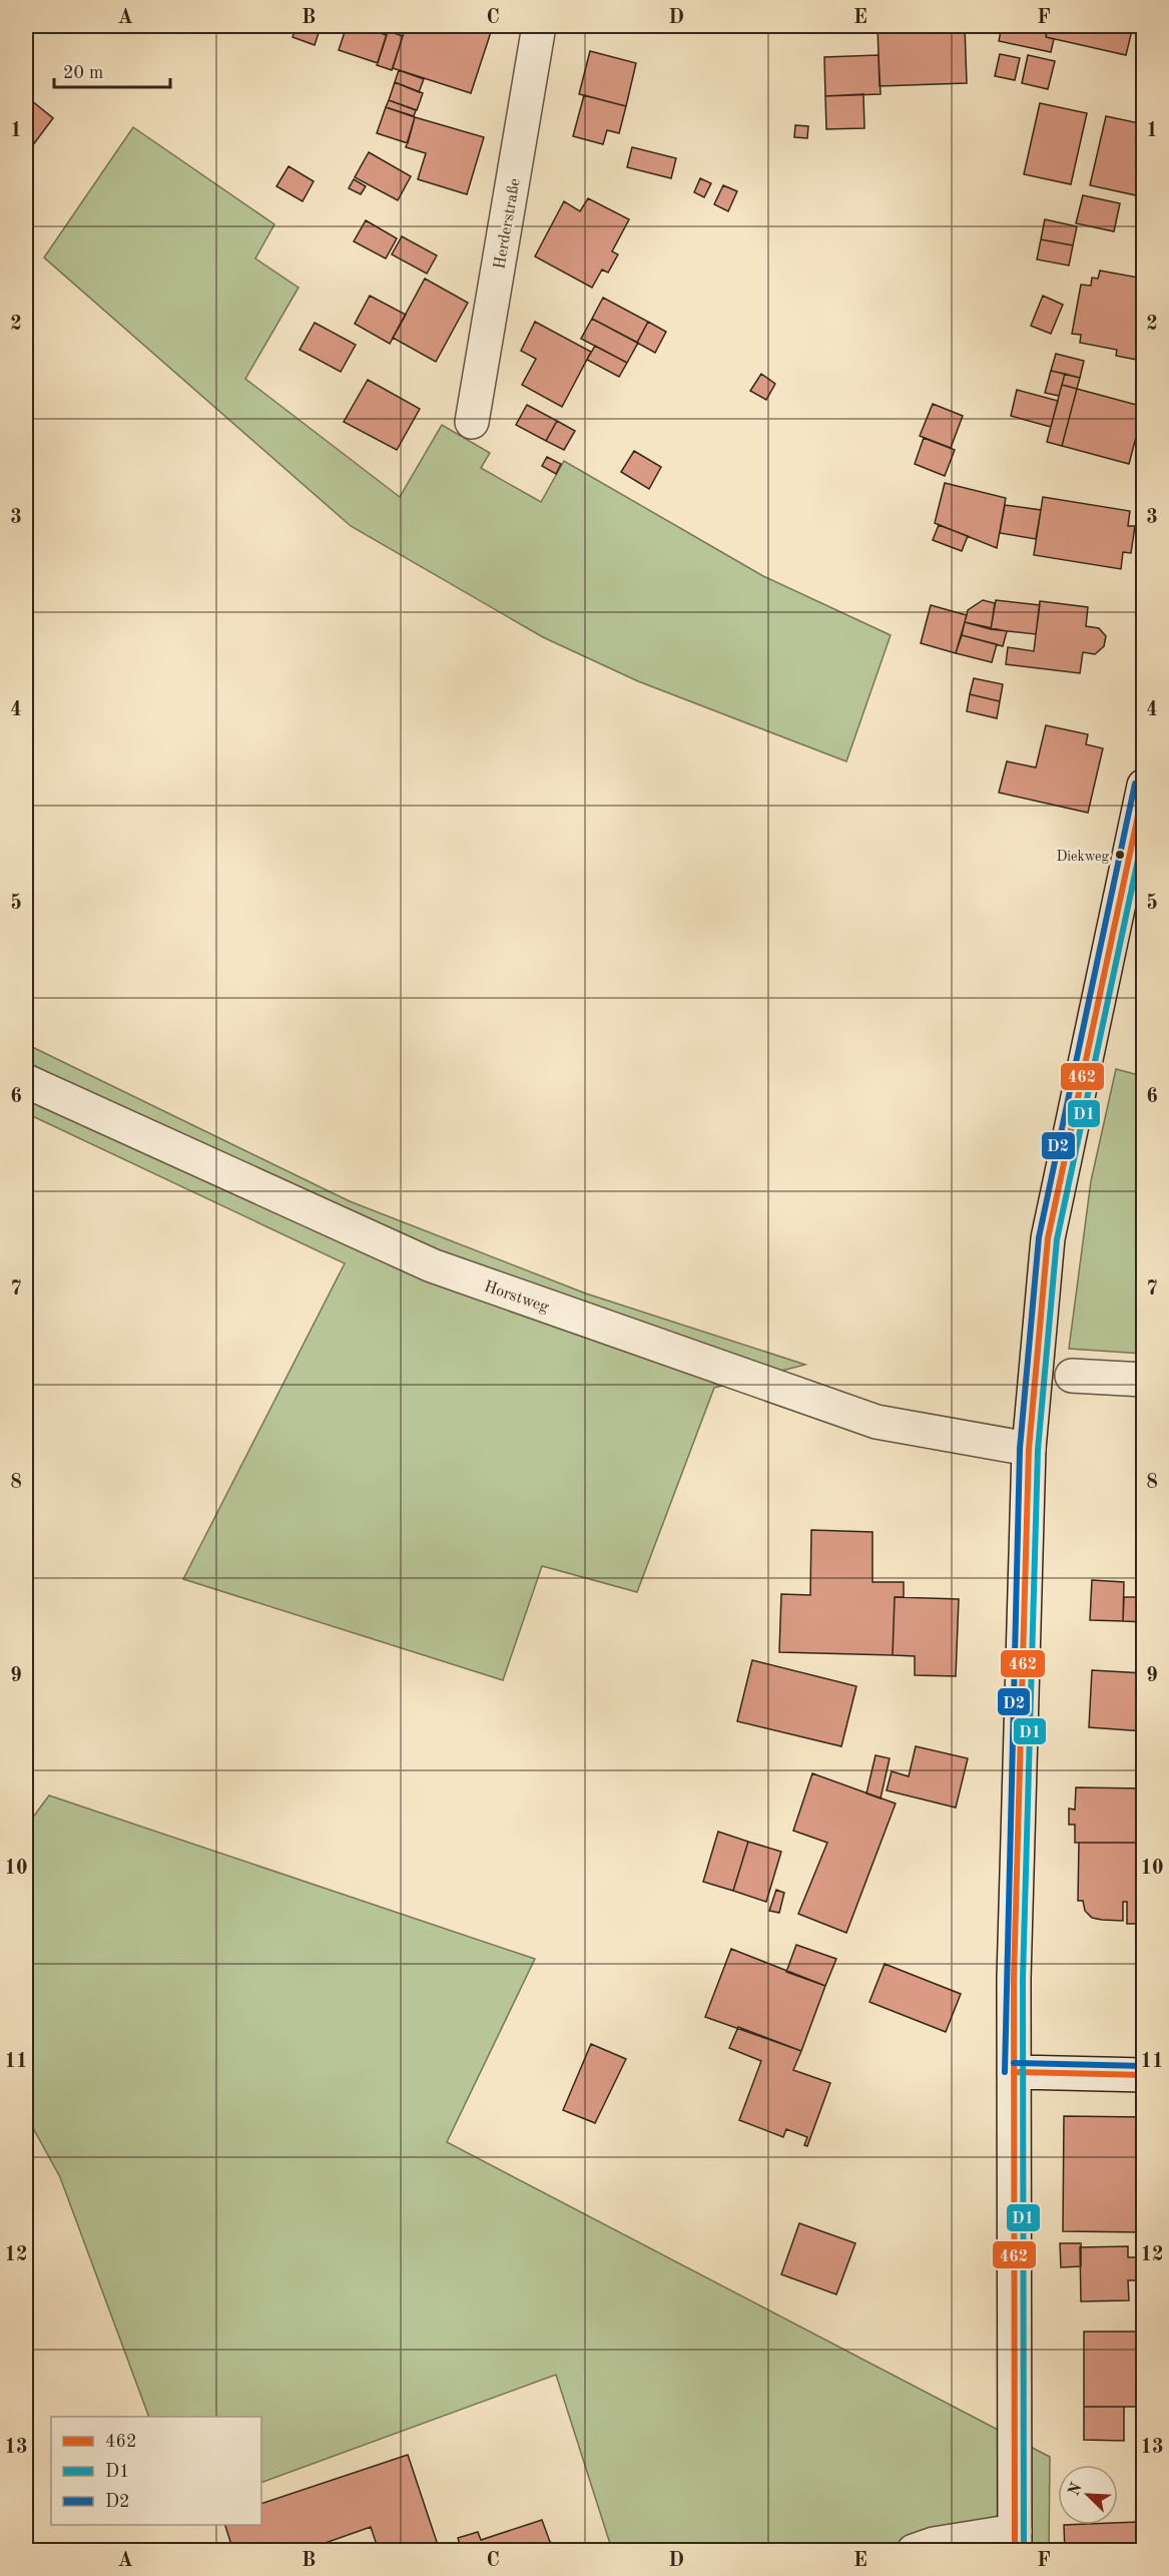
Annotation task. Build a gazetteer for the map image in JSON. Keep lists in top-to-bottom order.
{
  "streets": {
    "street": ["Herderstraße", "Horstweg"]
  },
  "places": ["Diekweg"],
  "lines": ["transit line D2", "transit line 462", "transit line D1"],
  "legend": ["462", "D1", "D2"],
  "scale_bar": "20 m",
  "north": "top left",
  "grid": {
    "columns": [
      "A",
      "B",
      "C",
      "D",
      "E",
      "F"
    ],
    "rows": [
      "1",
      "2",
      "3",
      "4",
      "5",
      "6",
      "7",
      "8",
      "9",
      "10",
      "11",
      "12",
      "13"
    ]
  }
}
